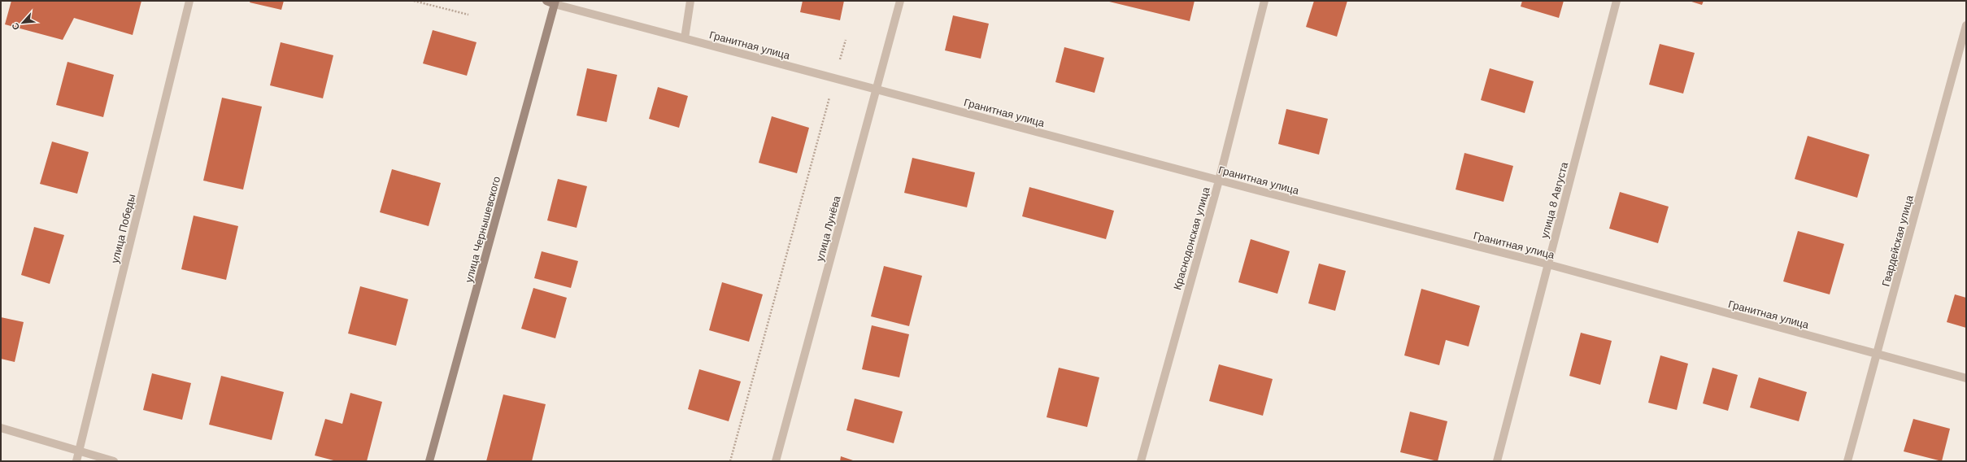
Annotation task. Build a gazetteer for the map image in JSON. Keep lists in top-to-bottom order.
{
  "streets": {
    "street": [
      "Гранитная улица",
      "улица 8 Августа",
      "улица Победы",
      "улица Лунёва",
      "улица Чернышевского",
      "Краснодонская улица",
      "Гвардейская улица"
    ]
  },
  "crossings": [
    ["Гранитная улица", "улица 8 Августа"],
    ["Гранитная улица", "улица Лунёва"],
    ["Гранитная улица", "улица Чернышевского"],
    ["Гранитная улица", "Краснодонская улица"],
    ["Гранитная улица", "Гвардейская улица"]
  ],
  "north": "bottom left"
}
